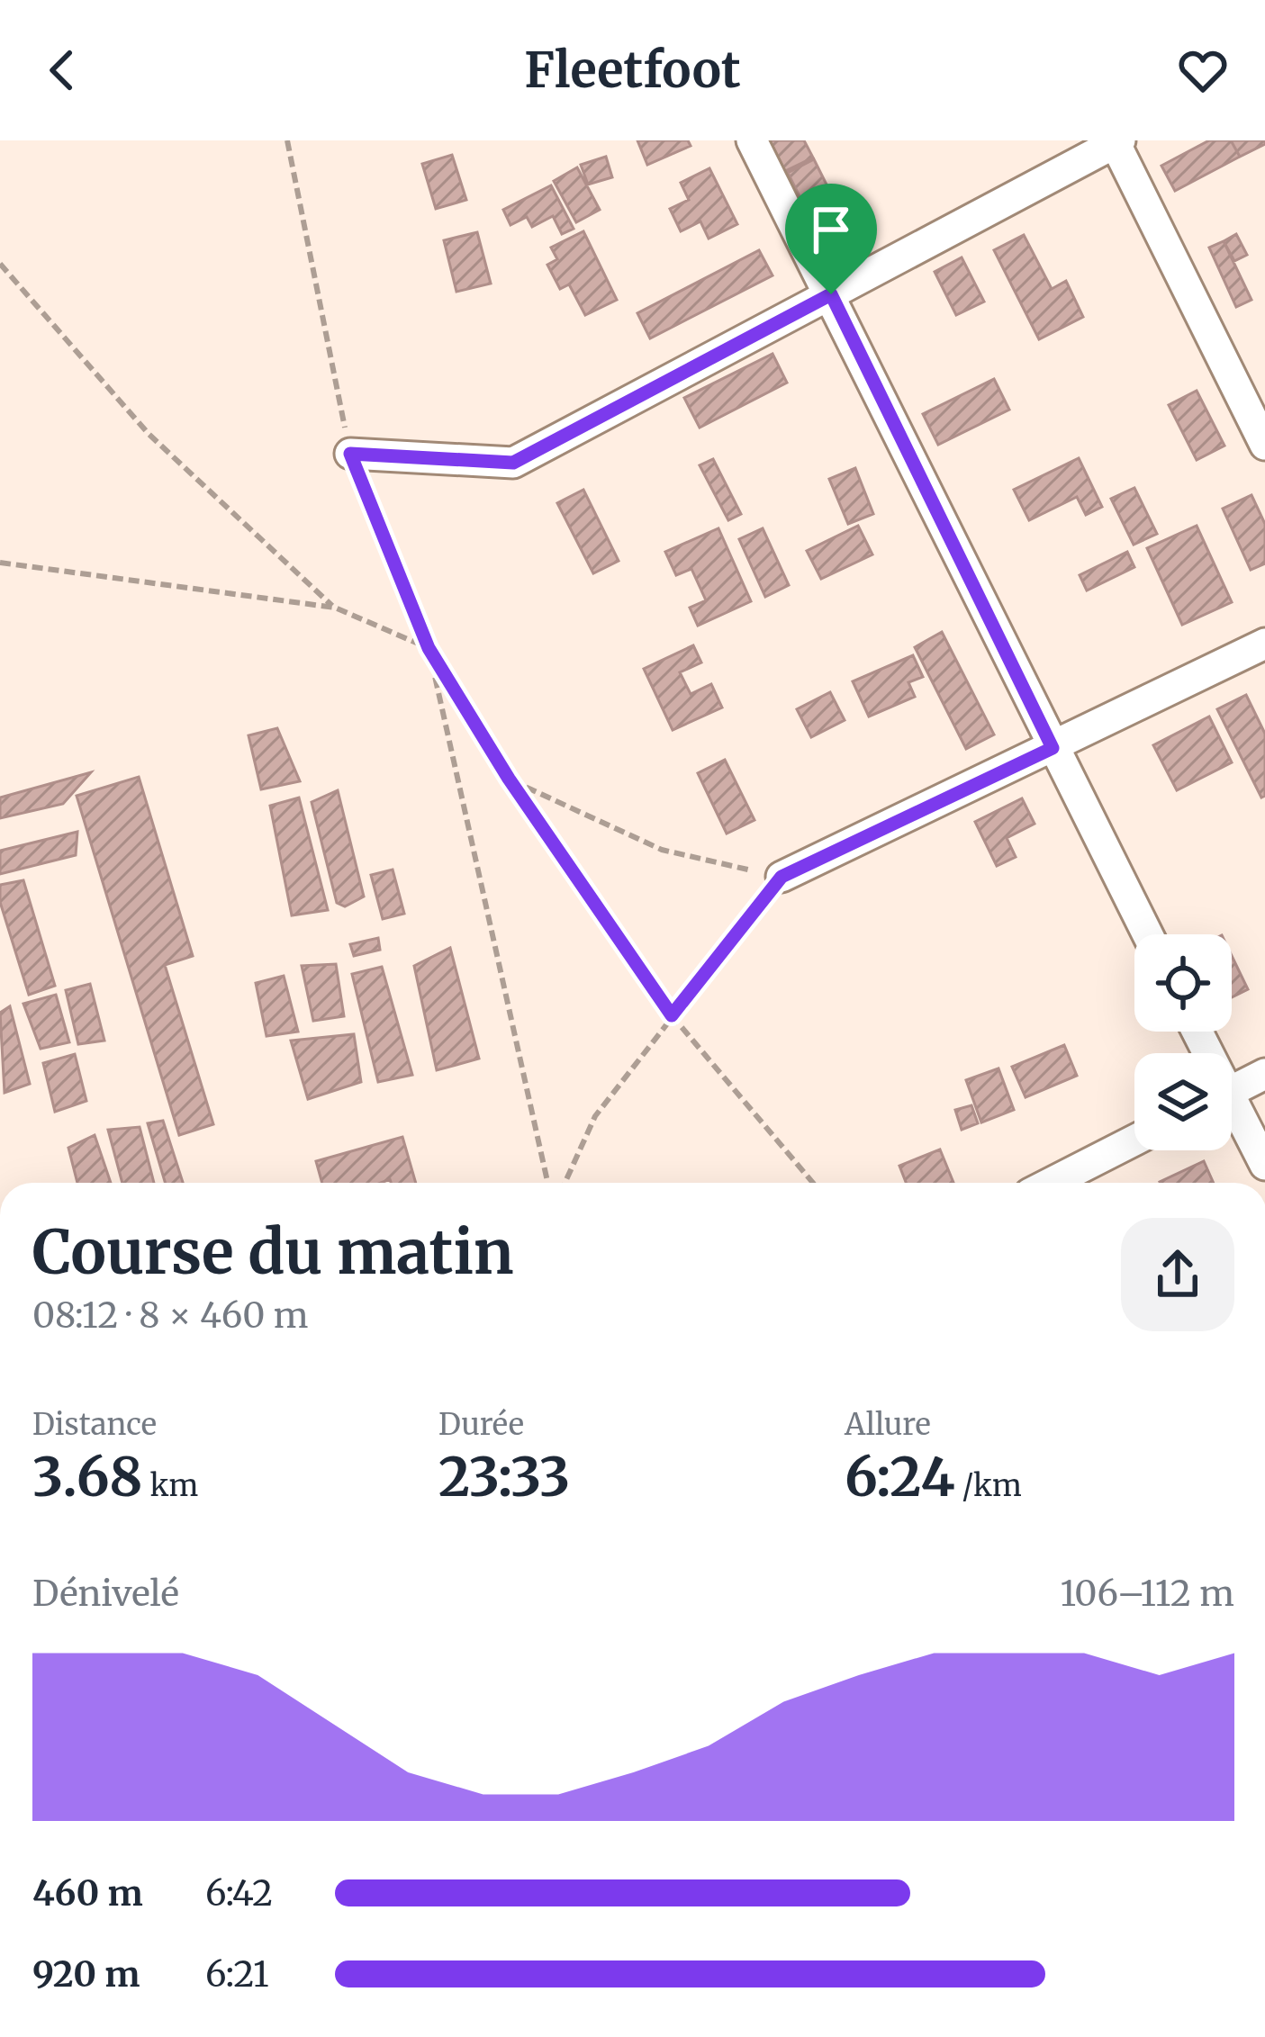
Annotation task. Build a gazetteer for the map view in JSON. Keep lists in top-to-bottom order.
{
  "page": {
    "header": "Fleetfoot",
    "heading": ["Course du matin", "08:12 · 8 × 460 m"],
    "stats": [
      ["Distance", "3.68 km"],
      ["Durée", "23:33"],
      ["Allure", "6:24 /km"]
    ],
    "chart": ["Dénivelé", "106–112 m"],
    "list": [
      {
        "name": "460 m",
        "note": "6:42"
      },
      {
        "name": "920 m",
        "note": "6:21"
      }
    ]
  }
}
